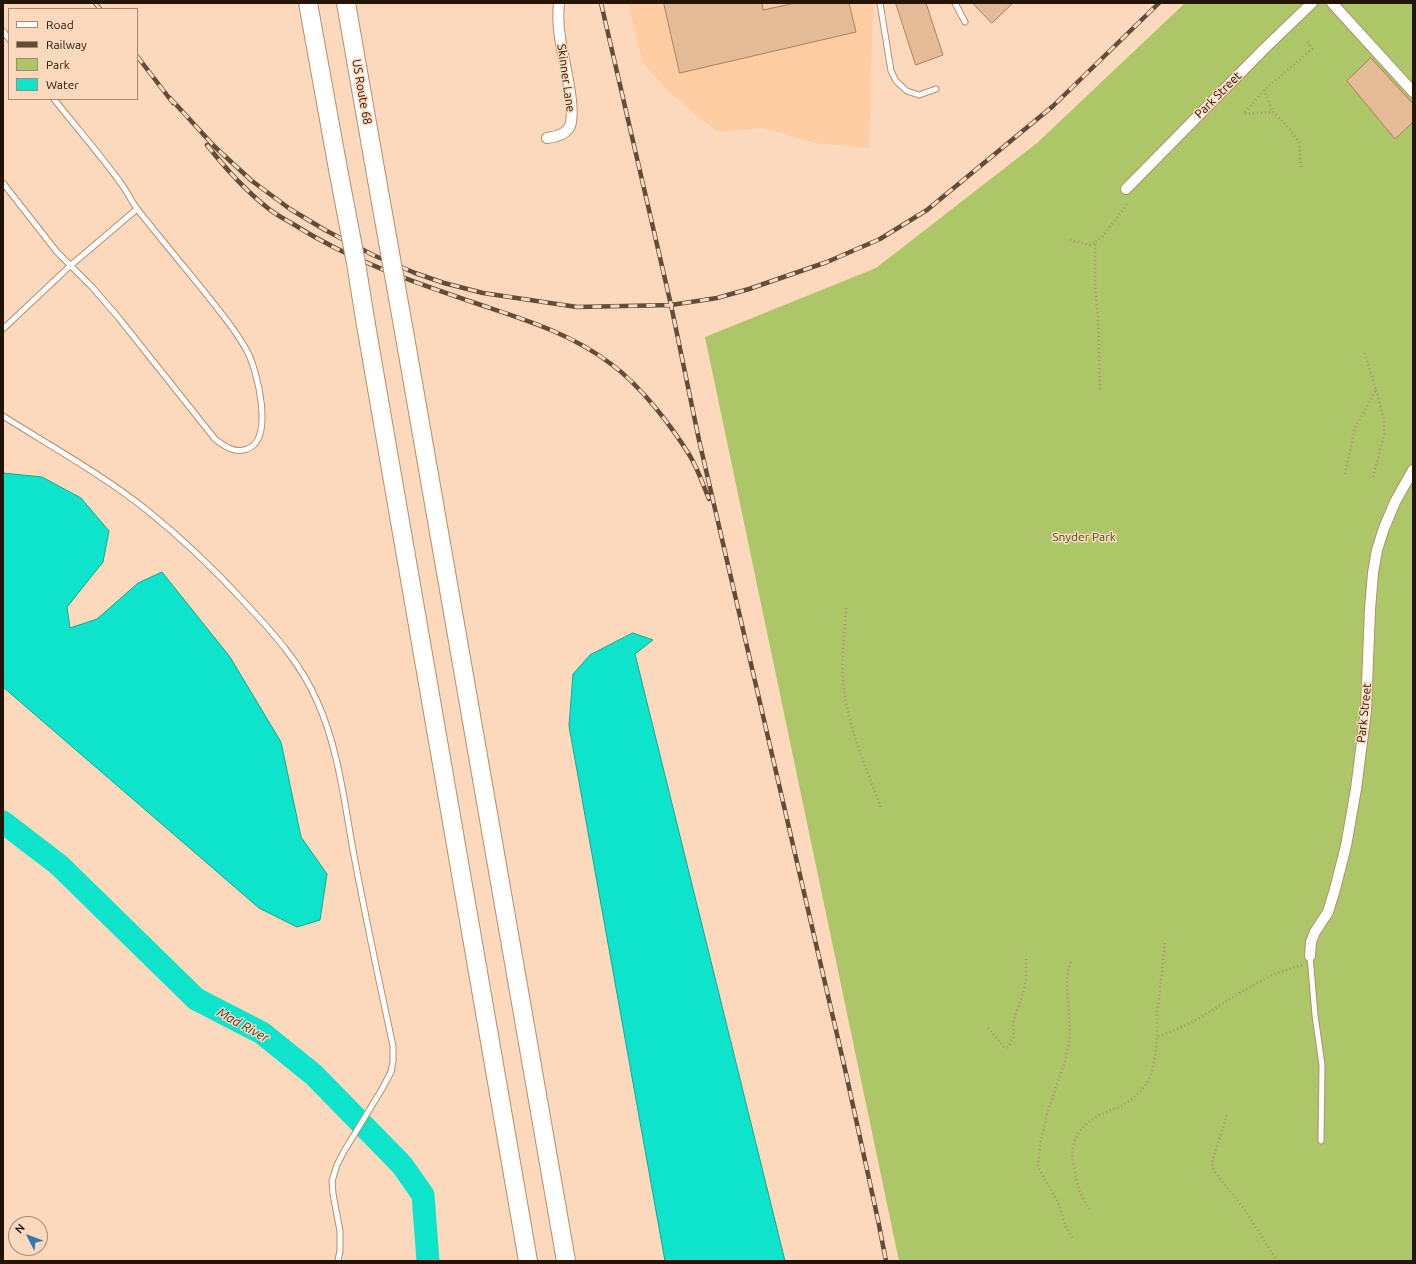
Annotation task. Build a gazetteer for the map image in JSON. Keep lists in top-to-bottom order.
{
  "streets": {
    "highway": ["US Route 68"],
    "street": ["Skinner Lane", "Park Street"]
  },
  "water": ["Mad River"],
  "parks": ["Snyder Park"],
  "legend": [
    "Road",
    "Railway",
    "Park",
    "Water"
  ],
  "north": "top left"
}
